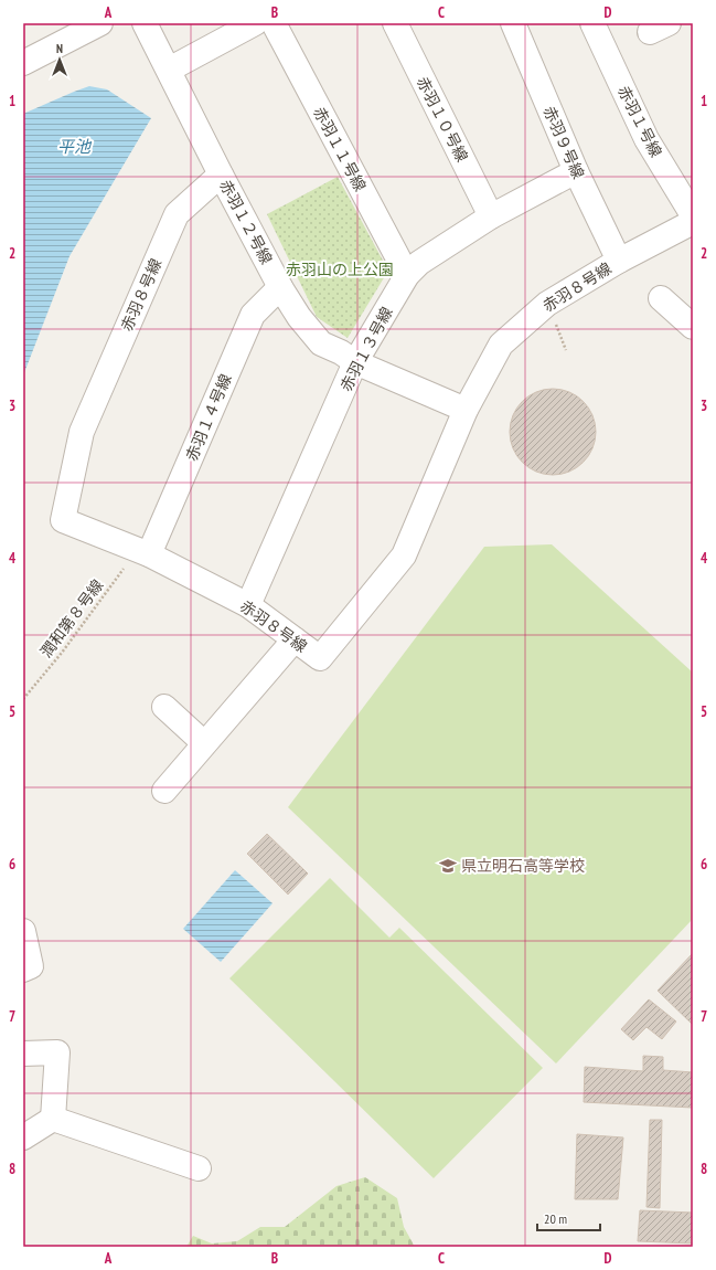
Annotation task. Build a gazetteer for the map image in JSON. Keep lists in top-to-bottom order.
{
  "streets": {
    "street": [
      "赤羽１０号線",
      "赤羽１号線",
      "赤羽９号線",
      "赤羽１１号線",
      "赤羽１２号線",
      "赤羽８号線",
      "赤羽１３号線",
      "赤羽１４号線"
    ],
    "path": ["潤和第８号線"]
  },
  "crossings": [
    ["赤羽１０号線", "赤羽１３号線"],
    ["赤羽９号線", "赤羽８号線"],
    ["赤羽９号線", "赤羽１３号線"],
    ["赤羽１１号線", "赤羽１３号線"],
    ["赤羽１２号線", "赤羽８号線"],
    ["赤羽１２号線", "赤羽１３号線"],
    ["赤羽１２号線", "赤羽１４号線"],
    ["赤羽８号線", "赤羽１３号線"],
    ["赤羽８号線", "赤羽１４号線"],
    ["赤羽８号線", "潤和第８号線"],
    ["赤羽１４号線", "潤和第８号線"]
  ],
  "water": ["平池"],
  "parks": ["赤羽山の上公園"],
  "places": {
    "school or university": ["県立明石高等学校"]
  },
  "scale_bar": "20 m",
  "north": "top",
  "grid": {
    "columns": [
      "A",
      "B",
      "C",
      "D"
    ],
    "rows": [
      "1",
      "2",
      "3",
      "4",
      "5",
      "6",
      "7",
      "8"
    ]
  }
}
